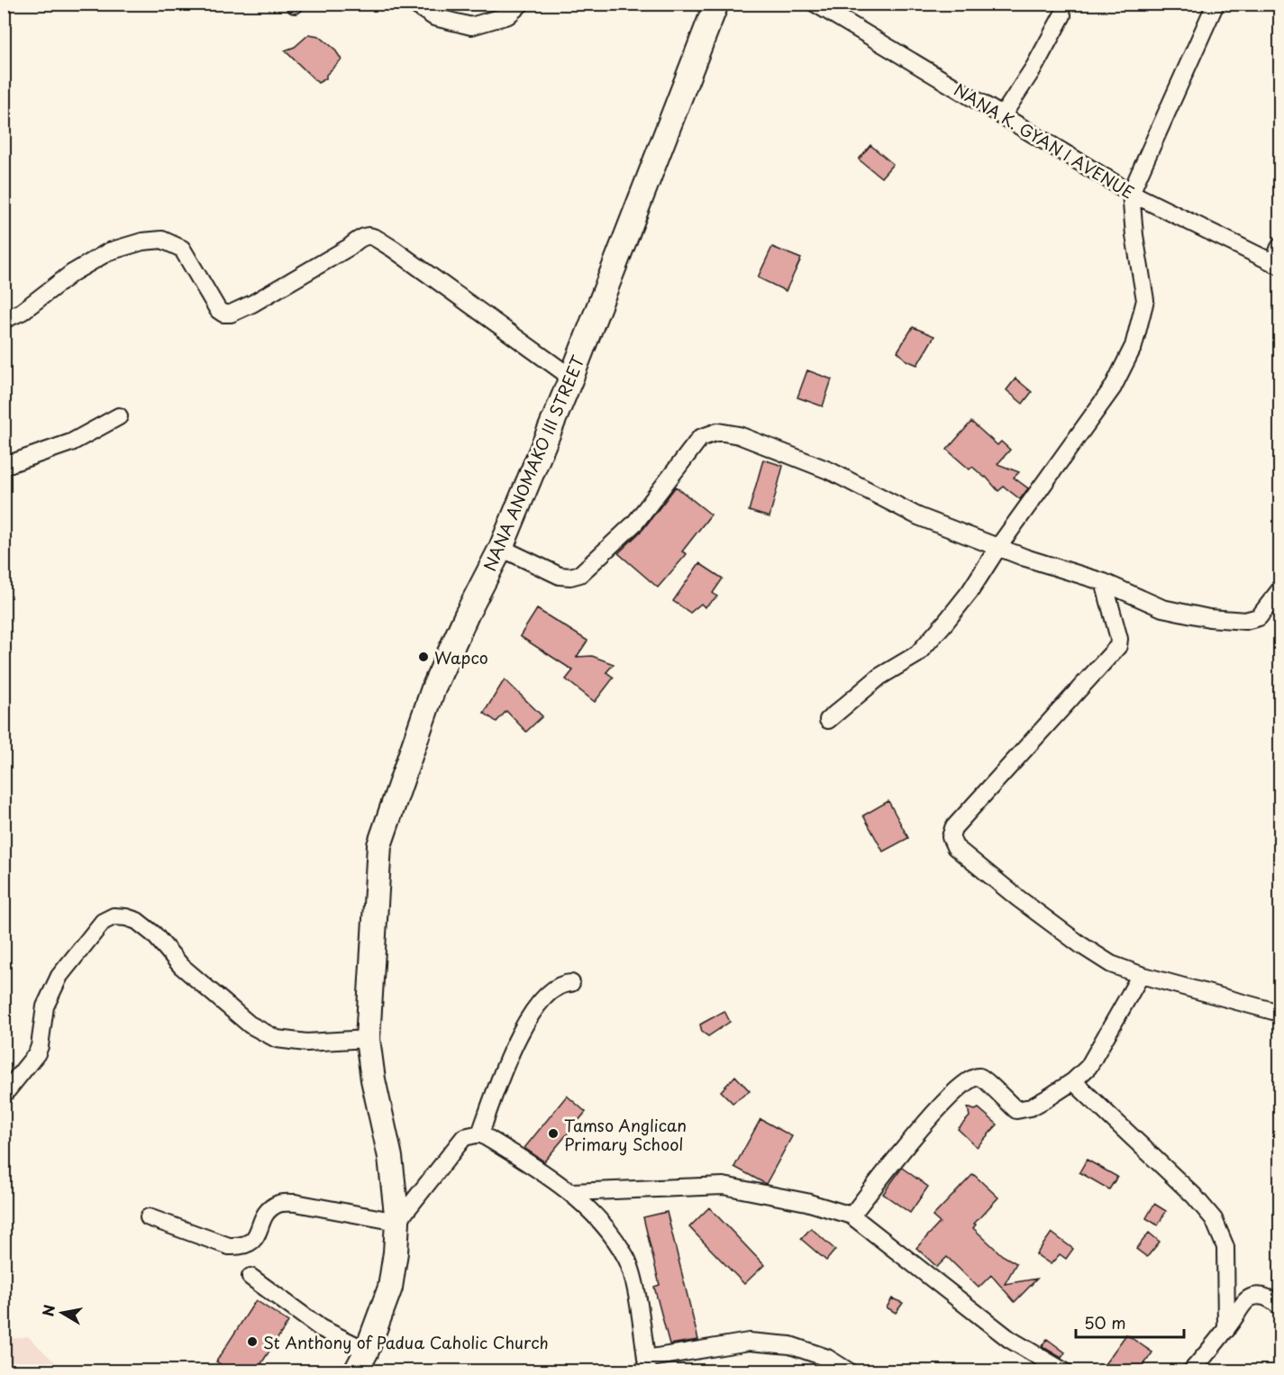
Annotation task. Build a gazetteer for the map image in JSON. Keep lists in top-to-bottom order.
{
  "streets": {
    "street": ["NANA K. GYAN I AVENUE", "NANA ANOMAKO III STREET"]
  },
  "places": ["Wapco", "Tamso Anglican Primary School", "St Anthony of Padua Caholic Church"],
  "scale_bar": "50 m",
  "north": "left"
}
